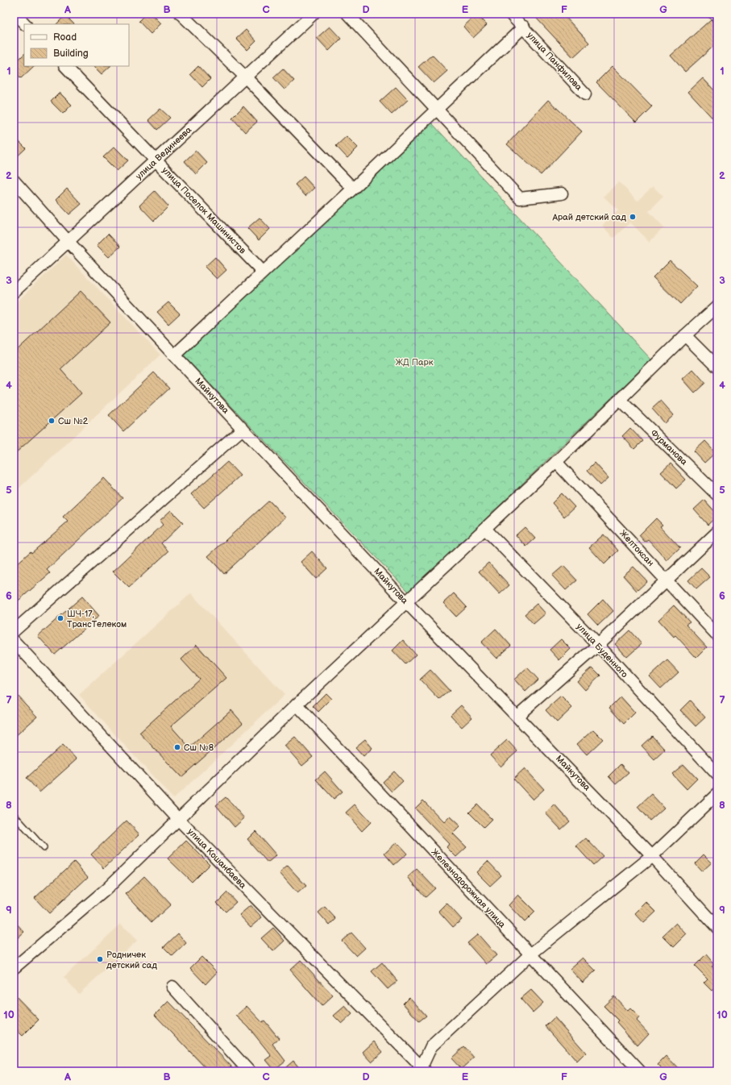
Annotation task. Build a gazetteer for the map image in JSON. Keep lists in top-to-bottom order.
{
  "streets": {
    "street": [
      "улица Панфилова",
      "улица Вединеева",
      "улица Поселок Машинистов",
      "Майкутова",
      "Фурманова",
      "Желтоксан",
      "улица Буденного",
      "улица Кошанбаева",
      "Железнодорожная улица"
    ]
  },
  "crossings": [
    ["улица Вединеева", "улица Поселок Машинистов"],
    ["улица Вединеева", "Майкутова"]
  ],
  "parks": ["ЖД Парк"],
  "places": [
    "Арай детский сад",
    "Сш №2",
    "ШЧ-17, ТрансТелеком",
    "Сш №8",
    "Родничек детский сад"
  ],
  "legend": ["Road", "Building"],
  "grid": {
    "columns": [
      "A",
      "B",
      "C",
      "D",
      "E",
      "F",
      "G"
    ],
    "rows": [
      "1",
      "2",
      "3",
      "4",
      "5",
      "6",
      "7",
      "8",
      "9",
      "10"
    ]
  }
}
